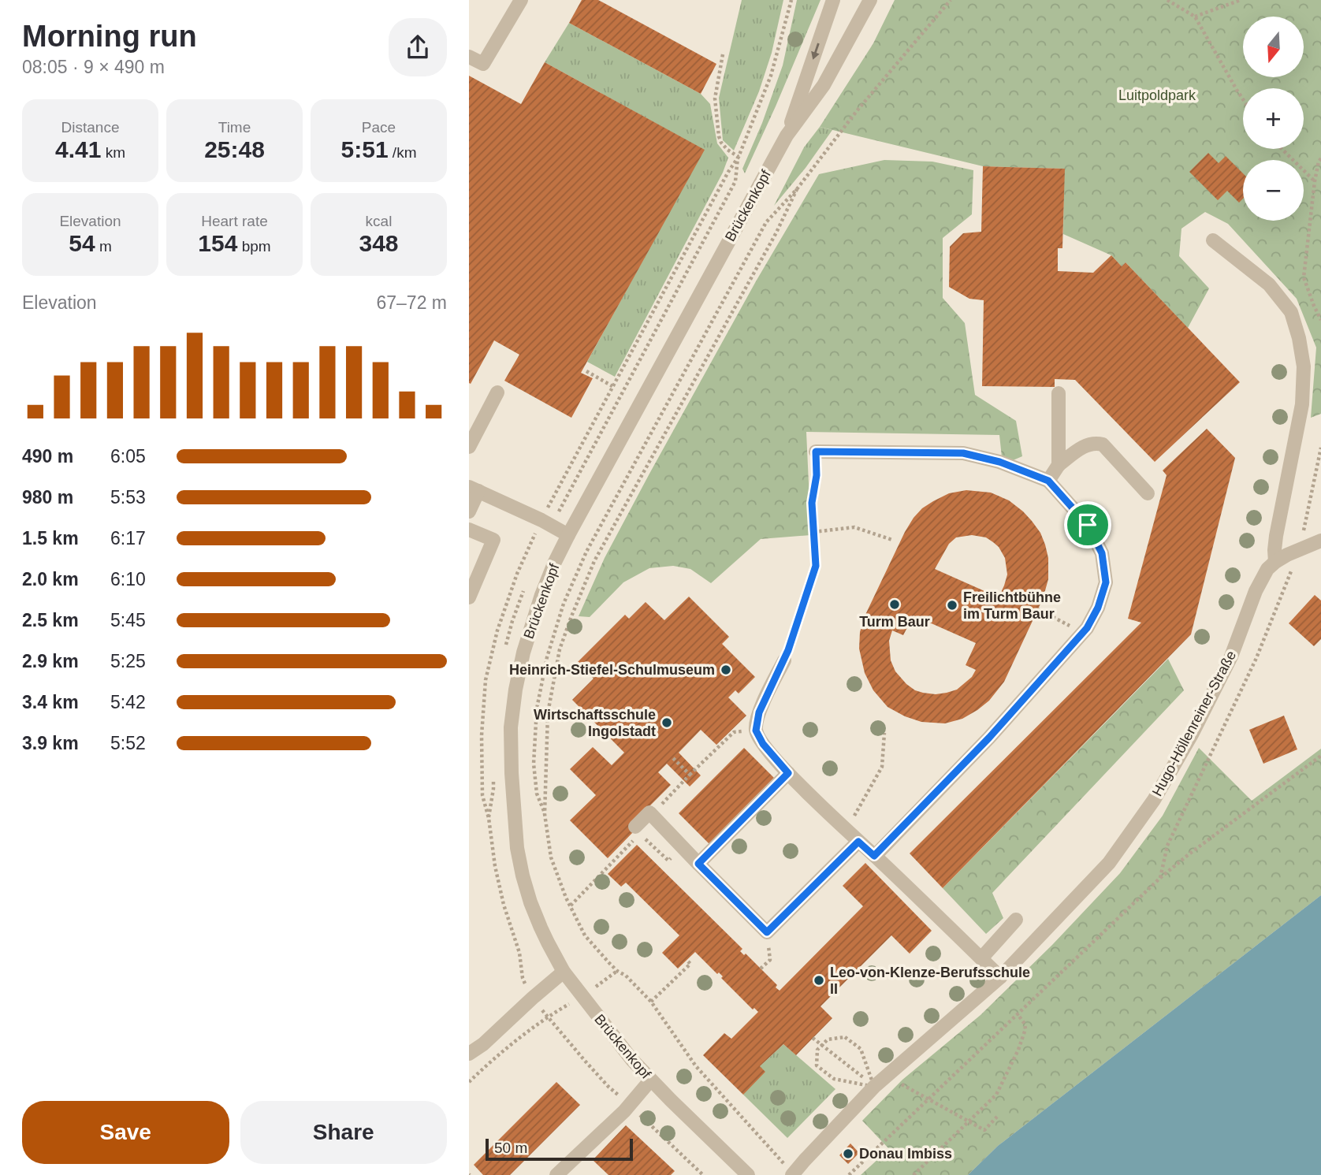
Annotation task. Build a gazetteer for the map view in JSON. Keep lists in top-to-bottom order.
{
  "streets": {
    "street": ["Brückenkopf", "Hugo-Höllenreiner-Straße"]
  },
  "parks": ["Luitpoldpark"],
  "places": [
    "Turm Baur",
    "Freilichtbühne im Turm Baur",
    "Heinrich-Stiefel-Schulmuseum",
    "Wirtschaftsschule Ingolstadt",
    "Leo-von-Klenze-Berufsschule II",
    "Donau Imbiss"
  ],
  "scale_bar": "50 m",
  "north": "bottom",
  "page": {
    "heading": ["Morning run", "08:05 · 9 × 490 m"],
    "map_buttons": ["+", "−"],
    "stats": [
      ["Distance", "4.41 km"],
      ["Time", "25:48"],
      ["Pace", "5:51 /km"],
      ["Elevation", "54 m"],
      ["Heart rate", "154 bpm"],
      ["kcal", "348"]
    ],
    "chart": ["Elevation", "67–72 m"],
    "list": [
      {
        "name": "490 m",
        "note": "6:05"
      },
      {
        "name": "980 m",
        "note": "5:53"
      },
      {
        "name": "1.5 km",
        "note": "6:17"
      },
      {
        "name": "2.0 km",
        "note": "6:10"
      },
      {
        "name": "2.5 km",
        "note": "5:45"
      },
      {
        "name": "2.9 km",
        "note": "5:25"
      },
      {
        "name": "3.4 km",
        "note": "5:42"
      },
      {
        "name": "3.9 km",
        "note": "5:52"
      }
    ],
    "buttons": ["Save", "Share"],
    "scale": "50 m"
  }
}
